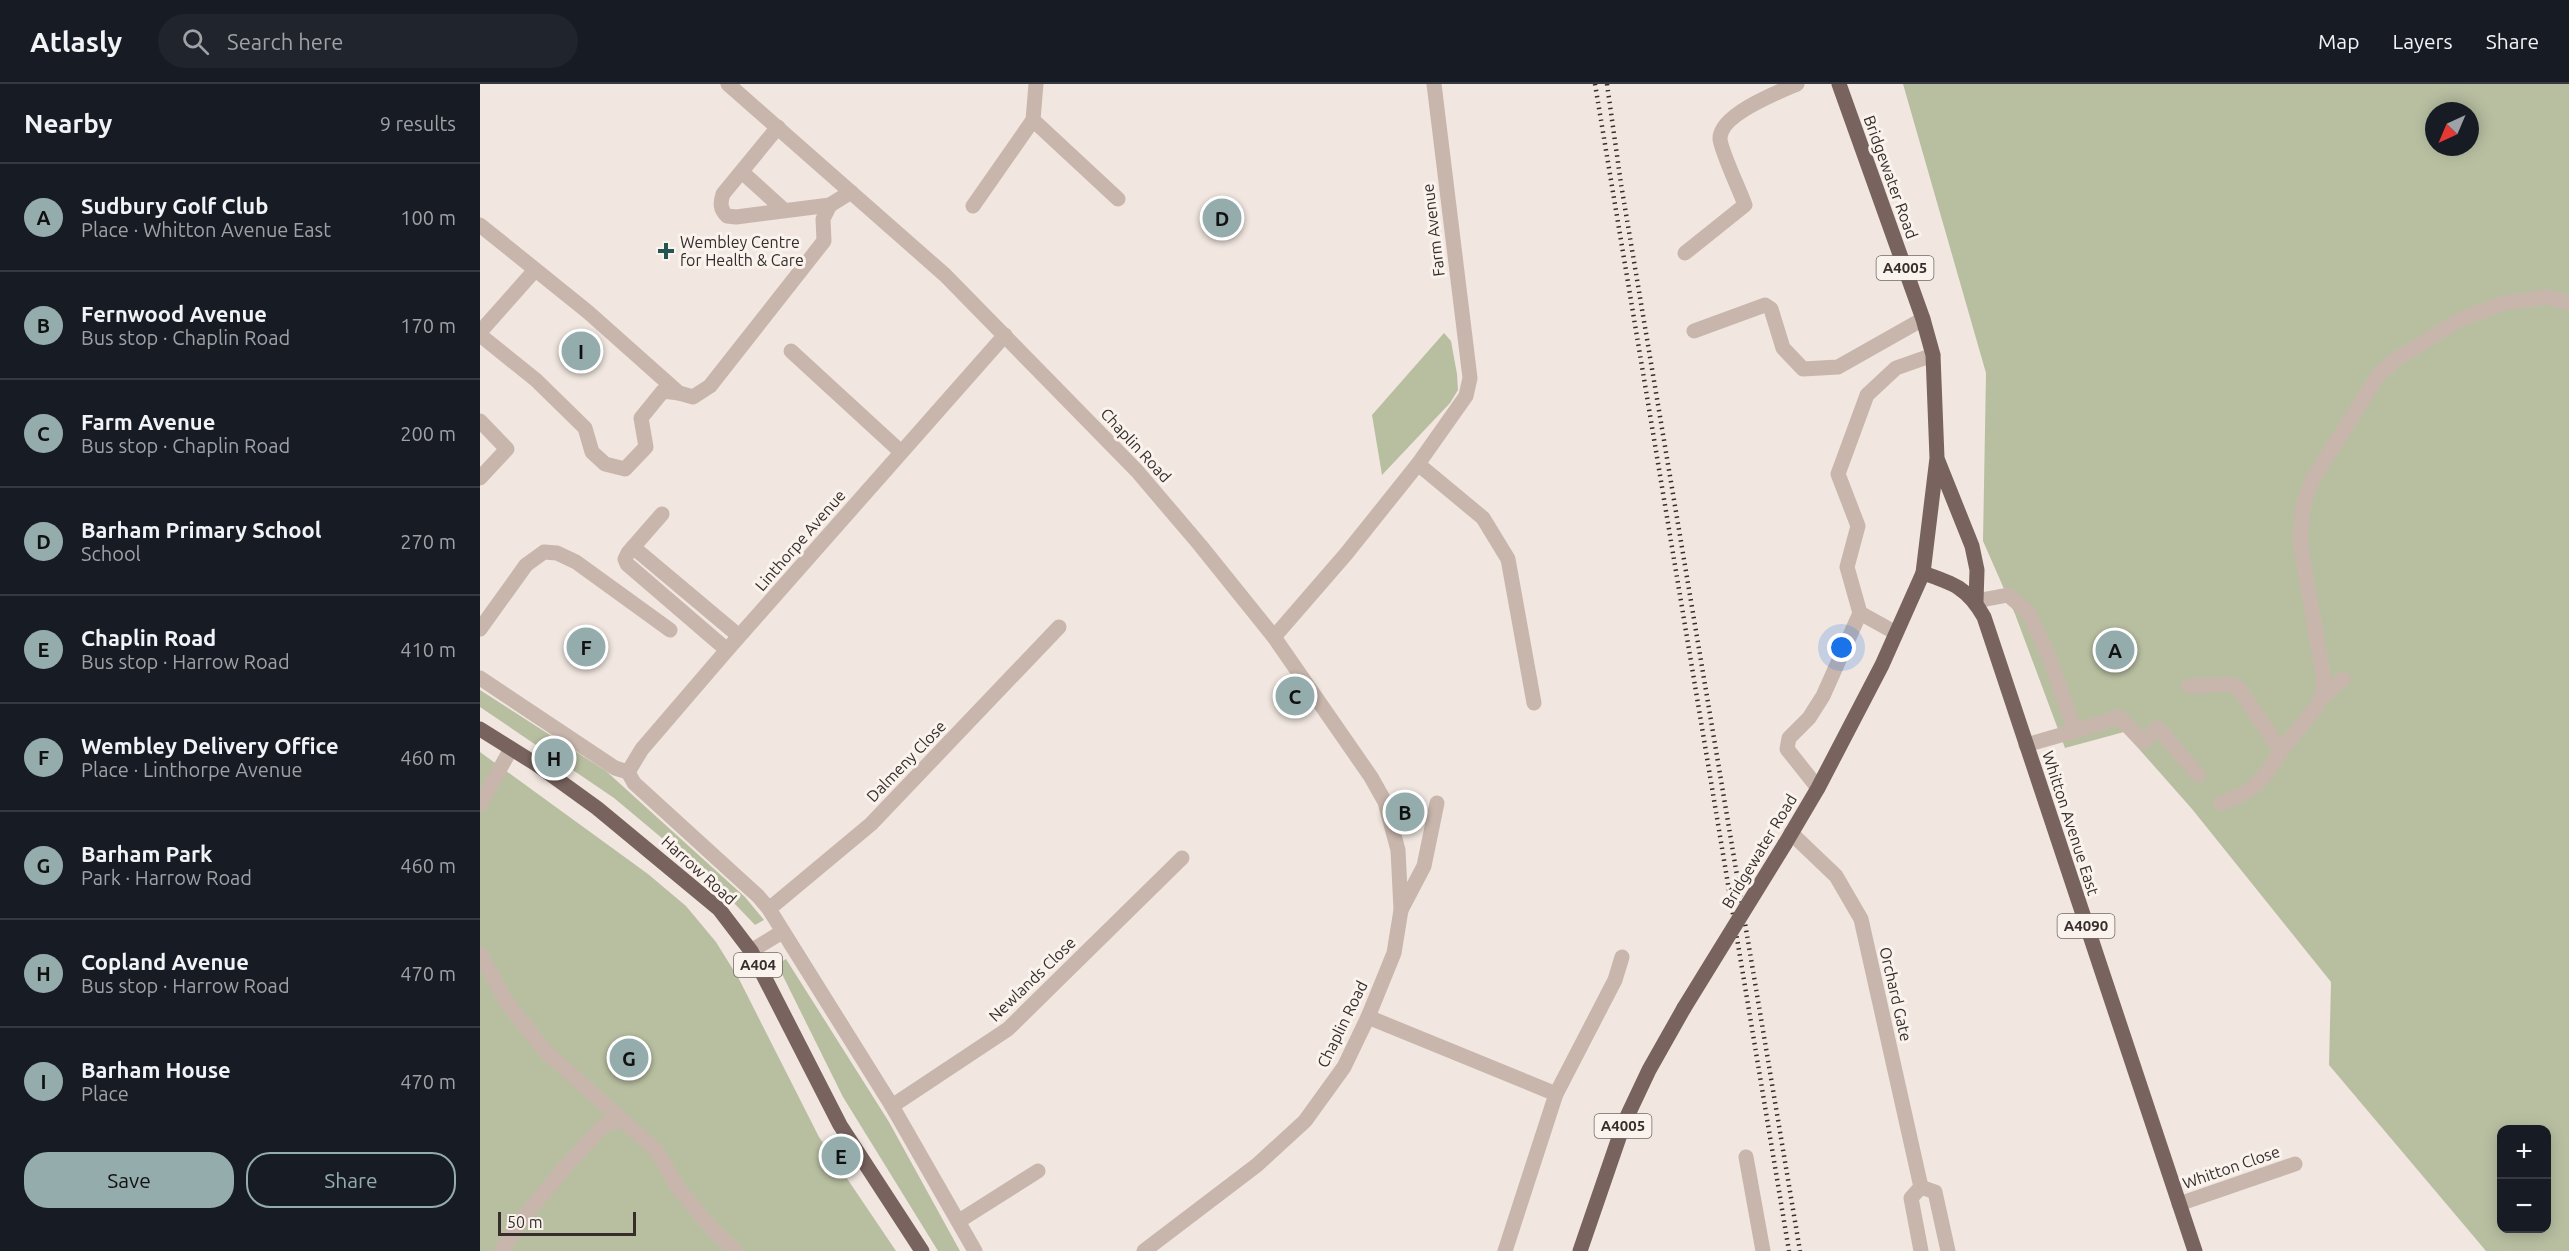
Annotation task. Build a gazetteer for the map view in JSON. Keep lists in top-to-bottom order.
{
  "streets": {
    "main road": [
      "Bridgewater Road",
      "A4005",
      "Whitton Avenue East",
      "Harrow Road",
      "A4090",
      "A404"
    ],
    "street": [
      "Farm Avenue",
      "Chaplin Road",
      "Linthorpe Avenue",
      "Dalmeny Close",
      "Newlands Close",
      "Orchard Gate",
      "Whitton Close"
    ]
  },
  "crossings": [
    ["Bridgewater Road", "Whitton Avenue East"],
    ["Bridgewater Road", "Orchard Gate"],
    ["Farm Avenue", "Chaplin Road"],
    ["Chaplin Road", "Linthorpe Avenue"],
    ["Linthorpe Avenue", "Harrow Road"],
    ["Dalmeny Close", "Harrow Road"],
    ["Whitton Avenue East", "Whitton Close"],
    ["Harrow Road", "Newlands Close"]
  ],
  "places": {
    "health": ["Wembley Centre for Health & Care"]
  },
  "scale_bar": "50 m",
  "north": "bottom left",
  "page": {
    "header": "Atlasly",
    "search": "Search here",
    "nav": ["Map", "Layers", "Share"],
    "heading": ["Nearby", "9 results"],
    "list": [
      {
        "mark": "A",
        "name": "Sudbury Golf Club",
        "note": "Place · Whitton Avenue East",
        "value": "100 m"
      },
      {
        "mark": "B",
        "name": "Fernwood Avenue",
        "note": "Bus stop · Chaplin Road",
        "value": "170 m"
      },
      {
        "mark": "C",
        "name": "Farm Avenue",
        "note": "Bus stop · Chaplin Road",
        "value": "200 m"
      },
      {
        "mark": "D",
        "name": "Barham Primary School",
        "note": "School",
        "value": "270 m"
      },
      {
        "mark": "E",
        "name": "Chaplin Road",
        "note": "Bus stop · Harrow Road",
        "value": "410 m"
      },
      {
        "mark": "F",
        "name": "Wembley Delivery Office",
        "note": "Place · Linthorpe Avenue",
        "value": "460 m"
      },
      {
        "mark": "G",
        "name": "Barham Park",
        "note": "Park · Harrow Road",
        "value": "460 m"
      },
      {
        "mark": "H",
        "name": "Copland Avenue",
        "note": "Bus stop · Harrow Road",
        "value": "470 m"
      },
      {
        "mark": "I",
        "name": "Barham House",
        "note": "Place",
        "value": "470 m"
      }
    ],
    "pins": [
      "D",
      "I",
      "F",
      "A",
      "C",
      "H",
      "B",
      "G",
      "E"
    ],
    "map_buttons": ["+", "−"],
    "buttons": ["Save", "Share"],
    "scale": "50 m"
  }
}
